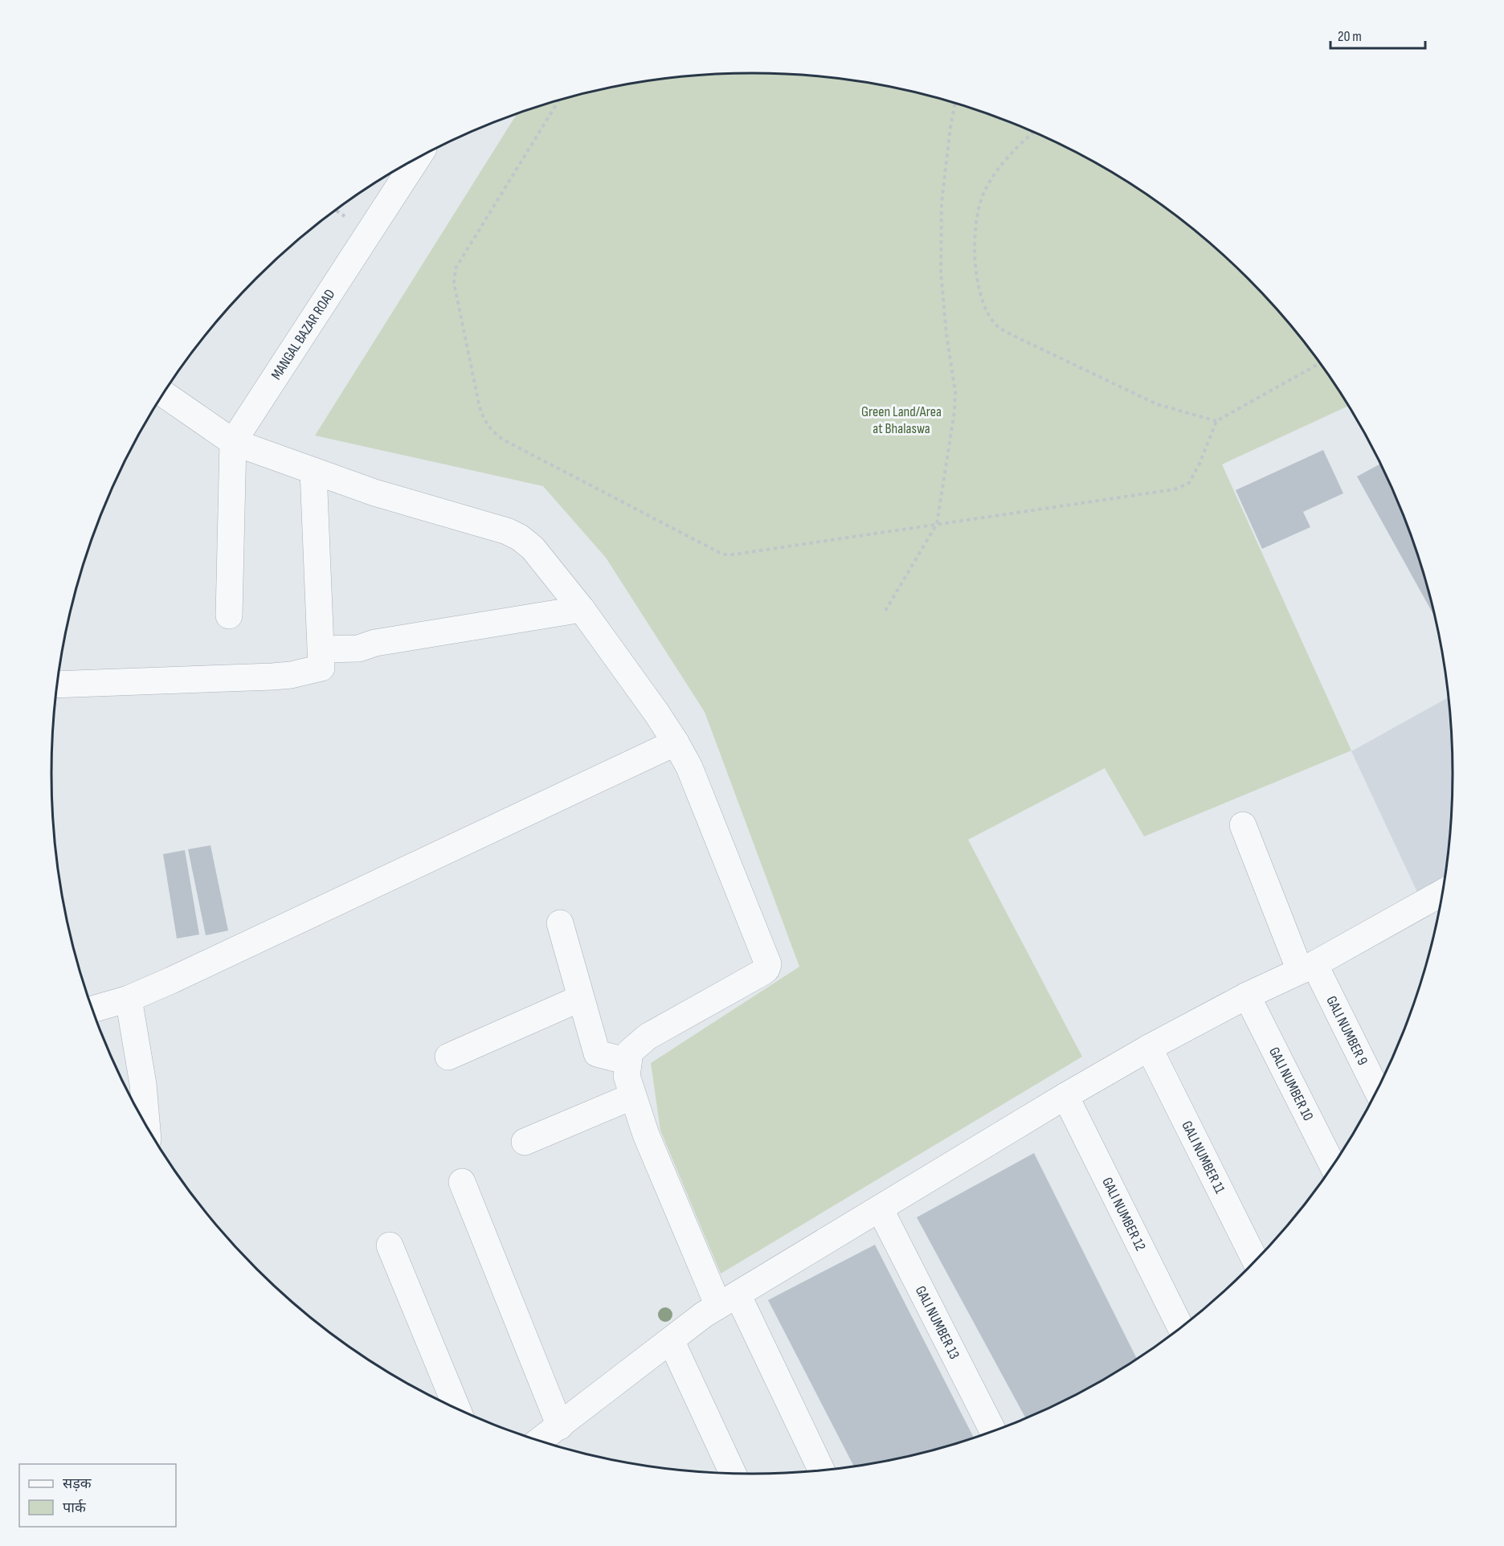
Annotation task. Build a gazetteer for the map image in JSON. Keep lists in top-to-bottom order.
{
  "streets": {
    "street": [
      "MANGAL BAZAR ROAD",
      "GALI NUMBER 9",
      "GALI NUMBER 10",
      "GALI NUMBER 11",
      "GALI NUMBER 12",
      "GALI NUMBER 13"
    ]
  },
  "parks": ["Green Land/Area at Bhalaswa"],
  "legend": ["सड़क", "पार्क"],
  "scale_bar": "20 m"
}
